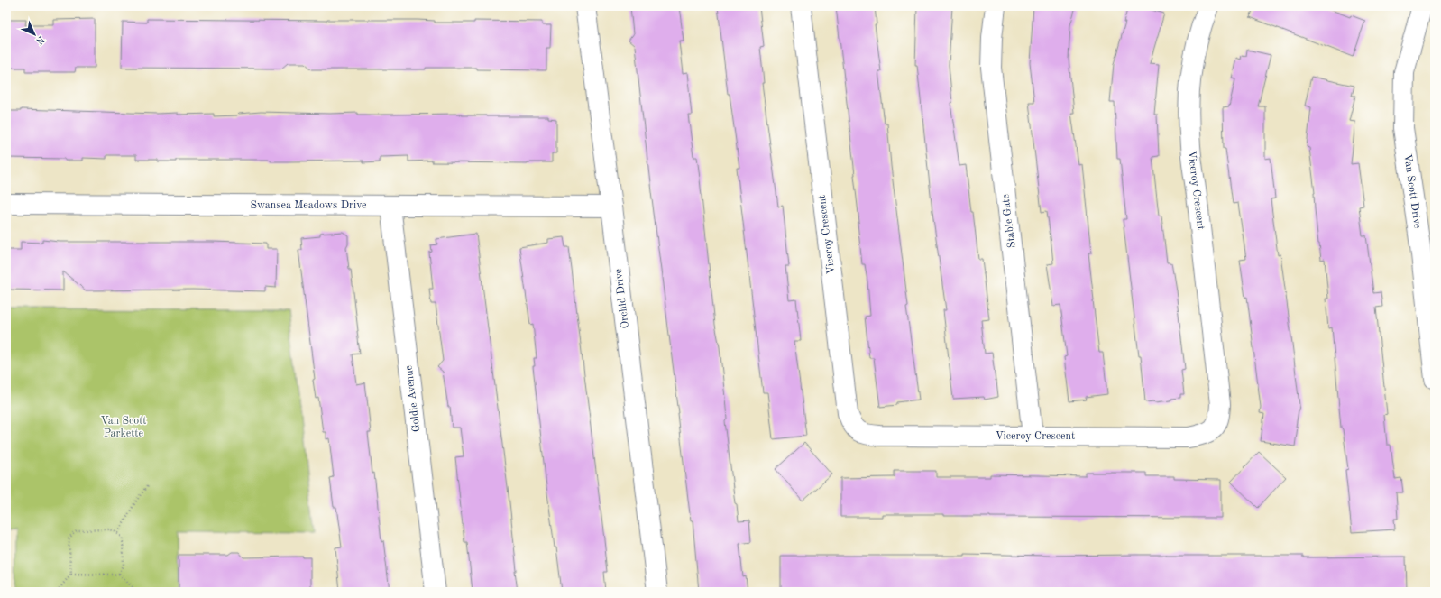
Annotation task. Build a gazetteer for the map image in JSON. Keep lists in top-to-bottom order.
{
  "streets": {
    "street": [
      "Viceroy Crescent",
      "Van Scott Drive",
      "Swansea Meadows Drive",
      "Stable Gate",
      "Orchid Drive",
      "Goldie Avenue"
    ]
  },
  "crossings": [
    ["Viceroy Crescent", "Stable Gate"],
    ["Swansea Meadows Drive", "Orchid Drive"],
    ["Swansea Meadows Drive", "Goldie Avenue"]
  ],
  "parks": ["Van Scott Parkette"],
  "north": "bottom right"
}
